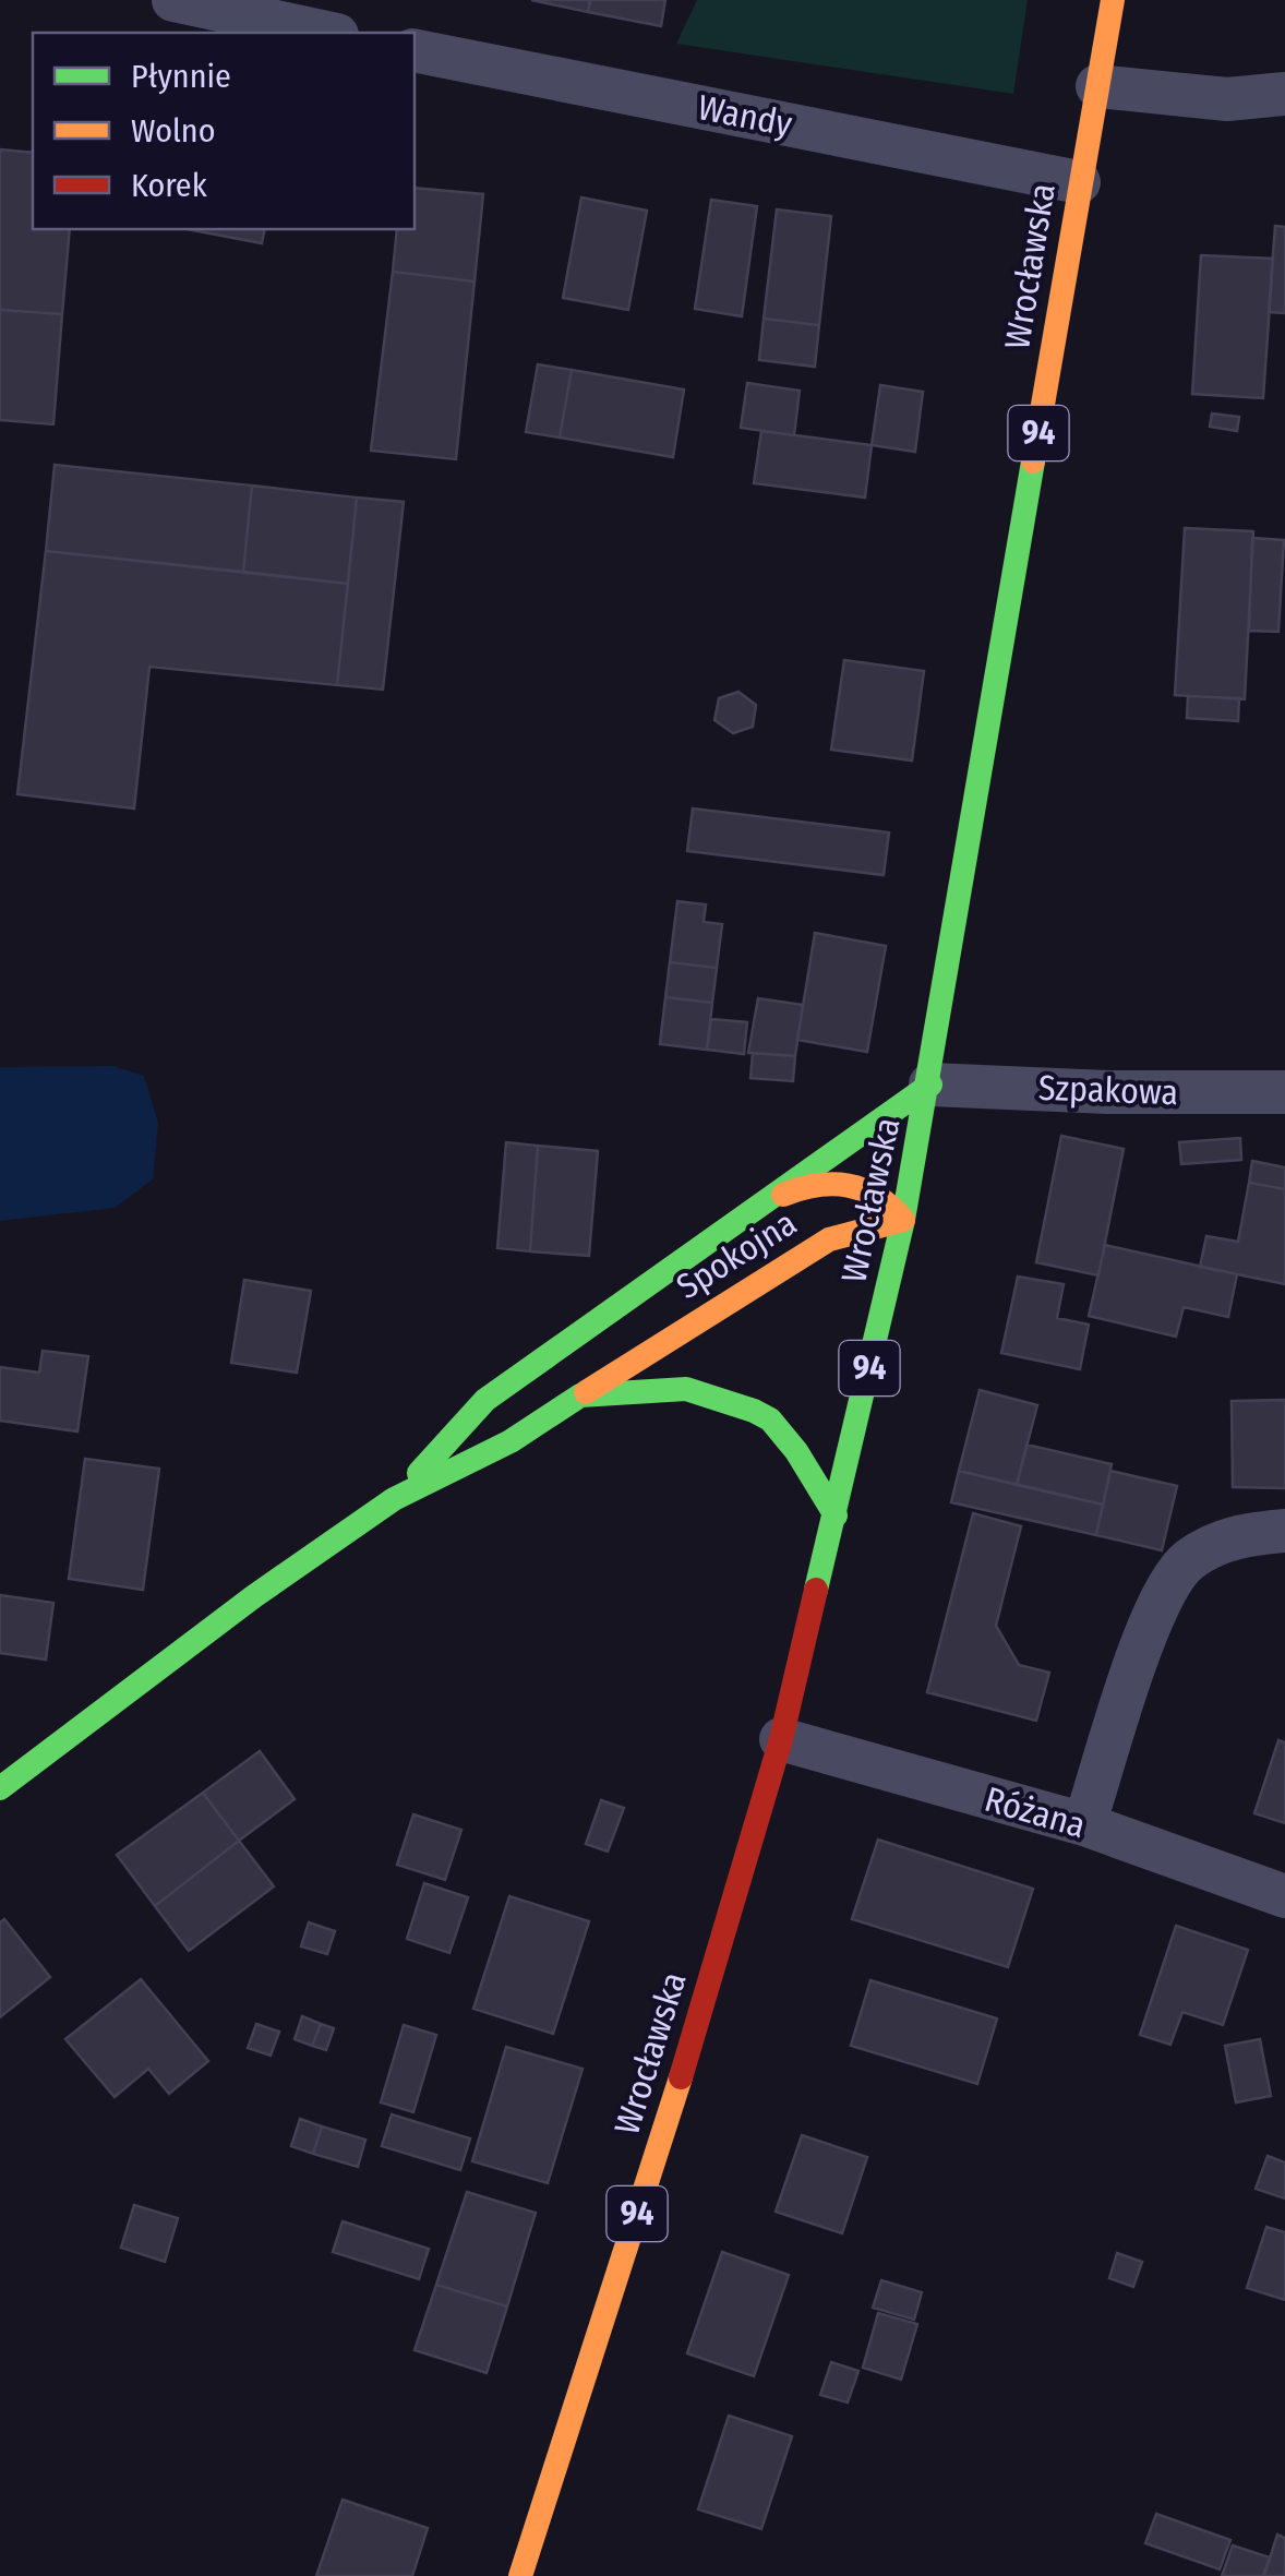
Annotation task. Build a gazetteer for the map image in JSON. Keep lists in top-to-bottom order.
{
  "streets": {
    "main road": ["Wrocławska", "94", "Spokojna"],
    "street": ["Wandy", "Szpakowa", "Różana"]
  },
  "crossings": [
    ["Wandy", "Wrocławska"],
    ["Wrocławska", "Szpakowa"],
    ["Wrocławska", "Spokojna"],
    ["Wrocławska", "Różana"],
    ["Szpakowa", "Spokojna"]
  ],
  "legend": ["Płynnie", "Wolno", "Korek"]
}
